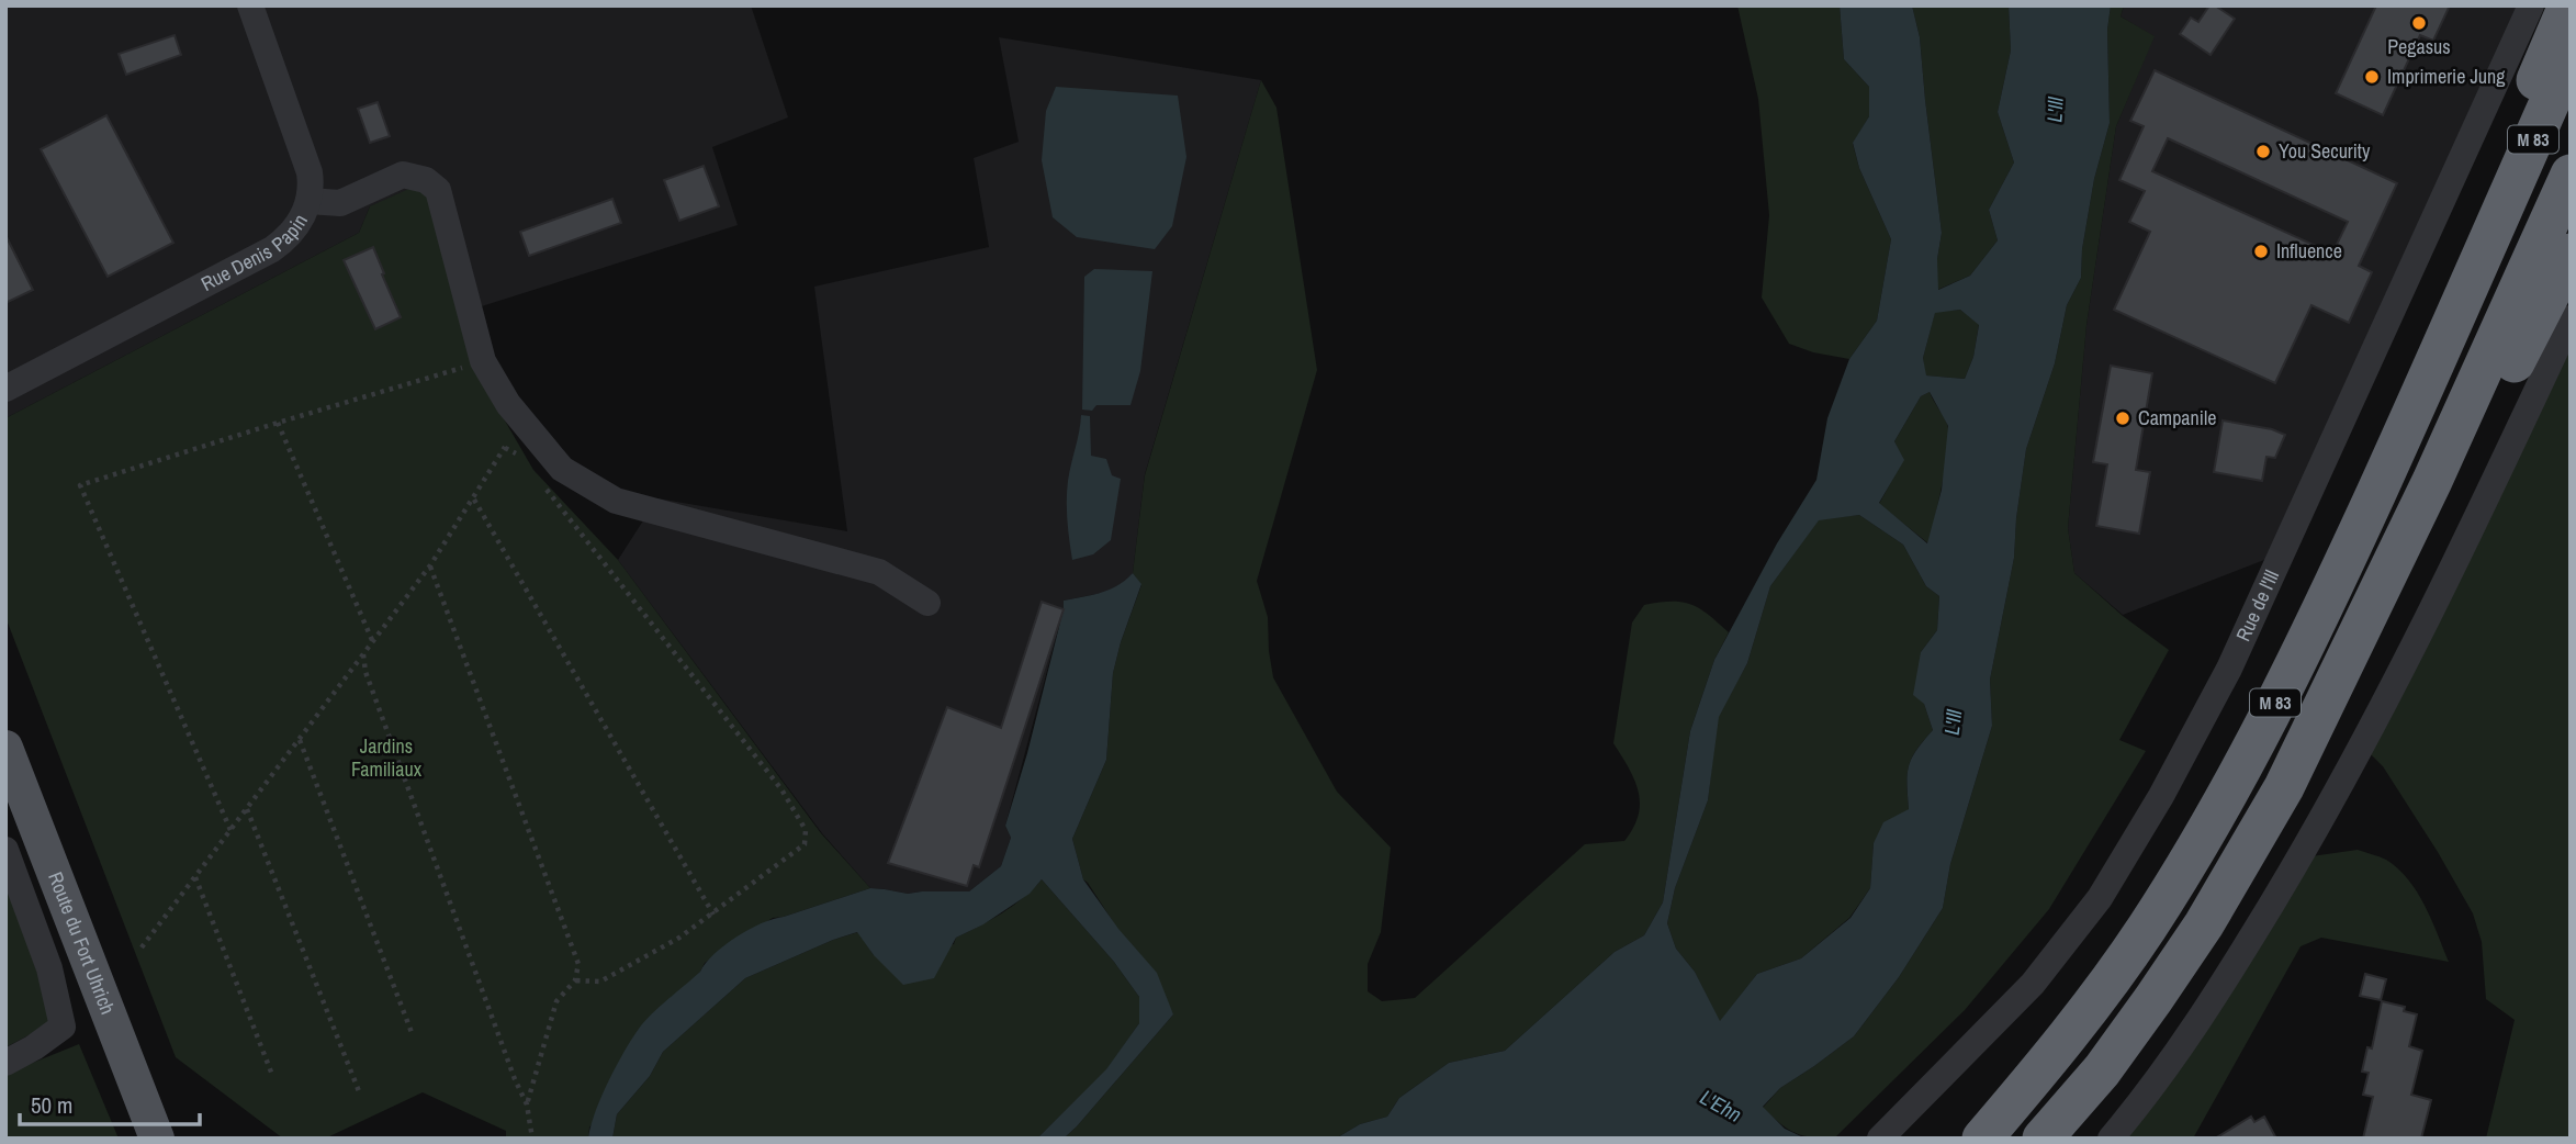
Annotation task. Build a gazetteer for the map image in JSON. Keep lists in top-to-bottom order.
{
  "streets": {
    "highway": ["M 83"],
    "main road": ["Route du Fort Uhrich"],
    "street": ["Rue Denis Papin", "Rue de l'Ill"]
  },
  "water": ["L'Ill", "L'Ehn"],
  "parks": ["Jardins Familiaux"],
  "places": [
    "Pegasus",
    "Imprimerie Jung",
    "You Security",
    "Influence",
    "Campanile"
  ],
  "scale_bar": "50 m"
}
